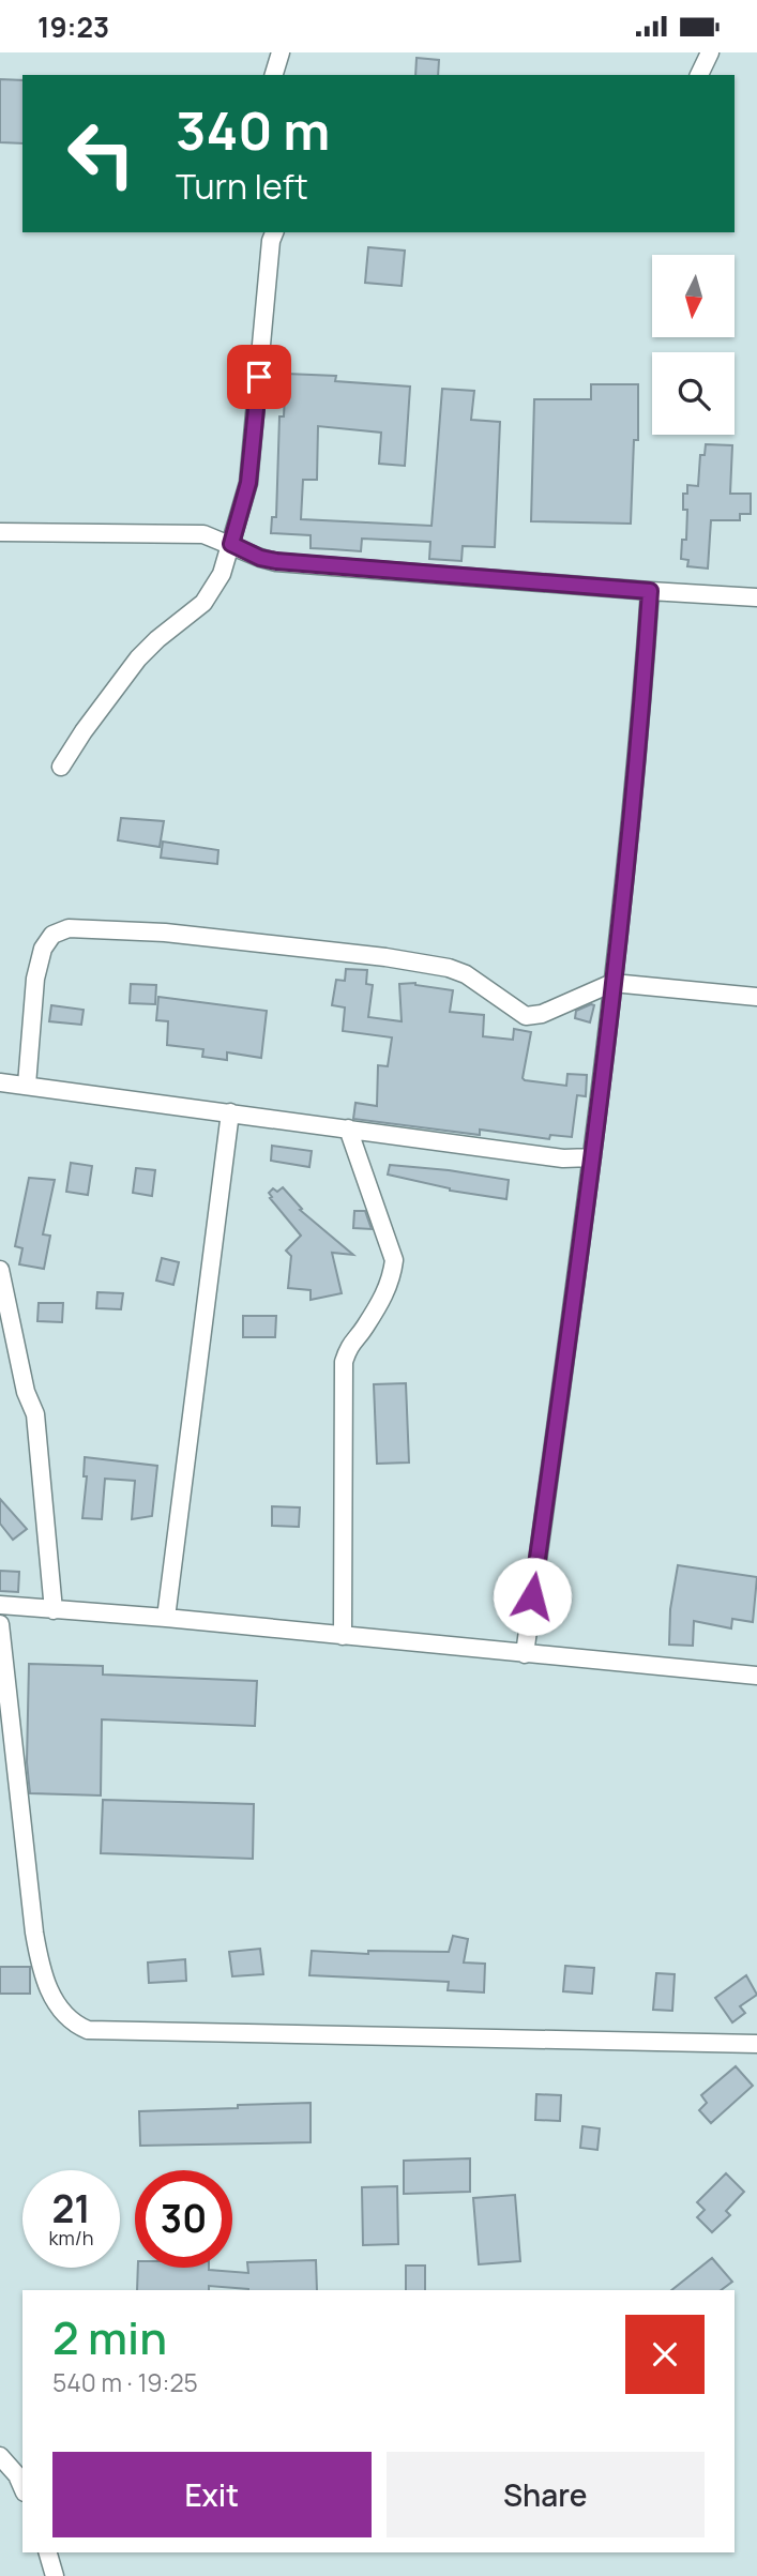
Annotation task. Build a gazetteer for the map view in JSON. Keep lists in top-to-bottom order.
{
  "north": "bottom",
  "page": {
    "status": "19:23",
    "turn": ["340 m", "Turn left"],
    "speed": "21 km/h",
    "limit": "30",
    "heading": ["2 min", "540 m · 19:25"],
    "buttons": ["Exit", "Share"]
  }
}
